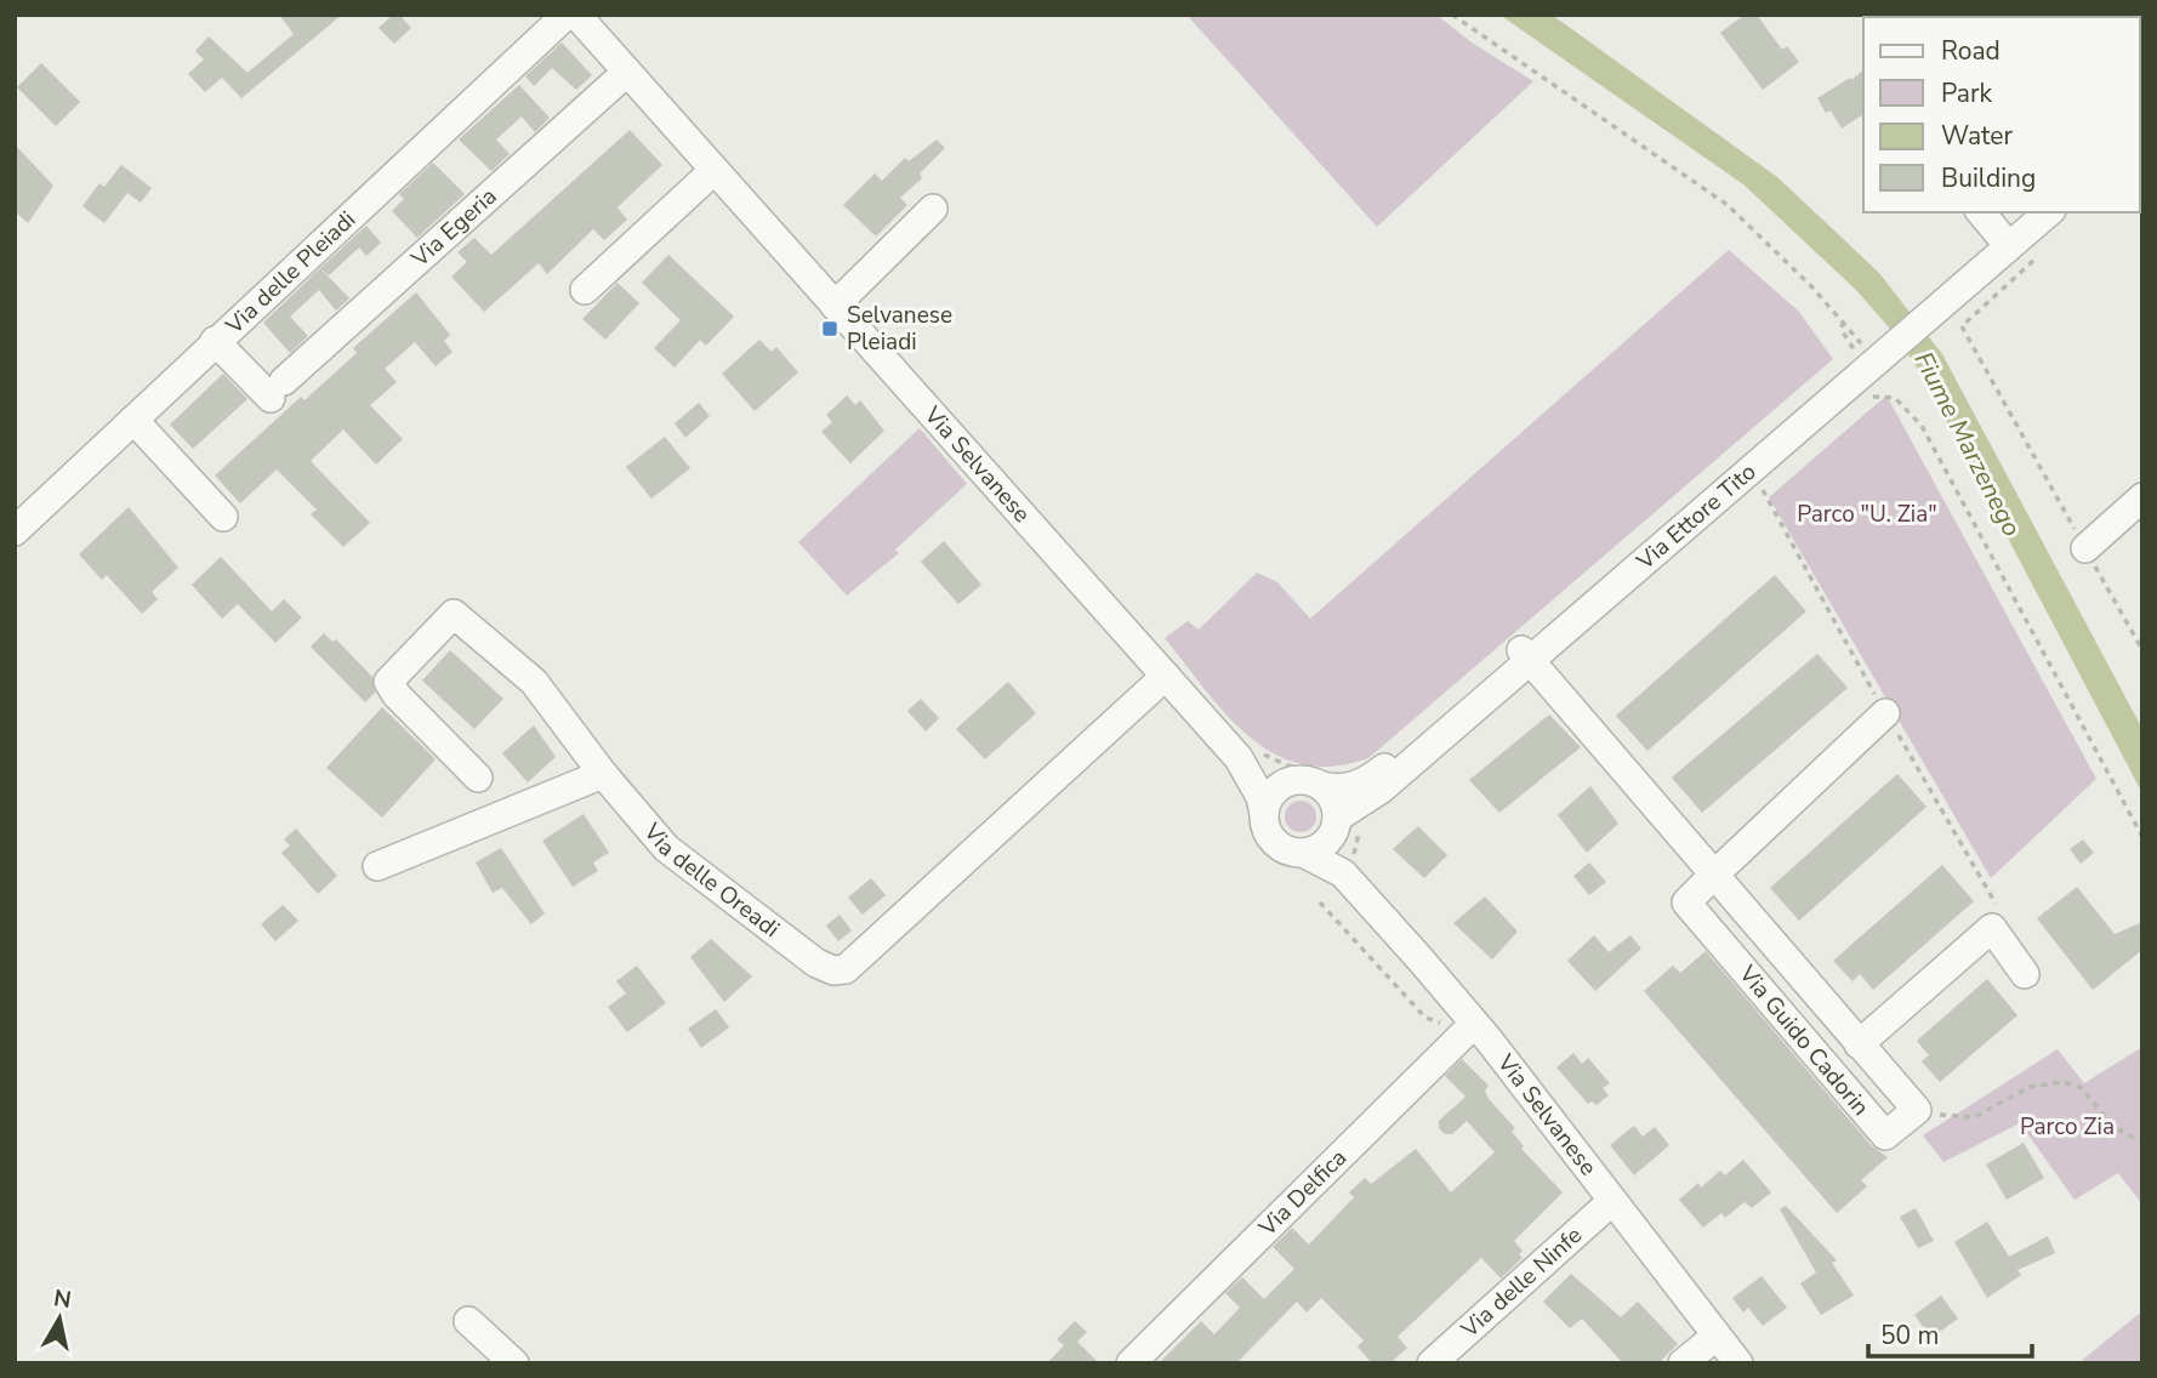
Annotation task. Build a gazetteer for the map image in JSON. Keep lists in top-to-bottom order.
{
  "streets": {
    "street": [
      "Via Egeria",
      "Via delle Pleiadi",
      "Via Selvanese",
      "Via Ettore Tito",
      "Via delle Oreadi",
      "Via Guido Cadorin",
      "Via Delfica",
      "Via delle Ninfe"
    ]
  },
  "crossings": [
    ["Via Egeria", "Via delle Pleiadi"],
    ["Via Egeria", "Via Selvanese"],
    ["Via Selvanese", "Via Ettore Tito"],
    ["Via Selvanese", "Via delle Oreadi"],
    ["Via Selvanese", "Via Delfica"],
    ["Via Selvanese", "Via delle Ninfe"],
    ["Via Ettore Tito", "Via Guido Cadorin"]
  ],
  "water": ["Fiume Marzenego"],
  "parks": ["Parco \"U. Zia\"", "Parco Zia"],
  "places": {
    "transit": ["Selvanese Pleiadi"]
  },
  "legend": [
    "Road",
    "Park",
    "Water",
    "Building"
  ],
  "scale_bar": "50 m",
  "north": "top"
}
